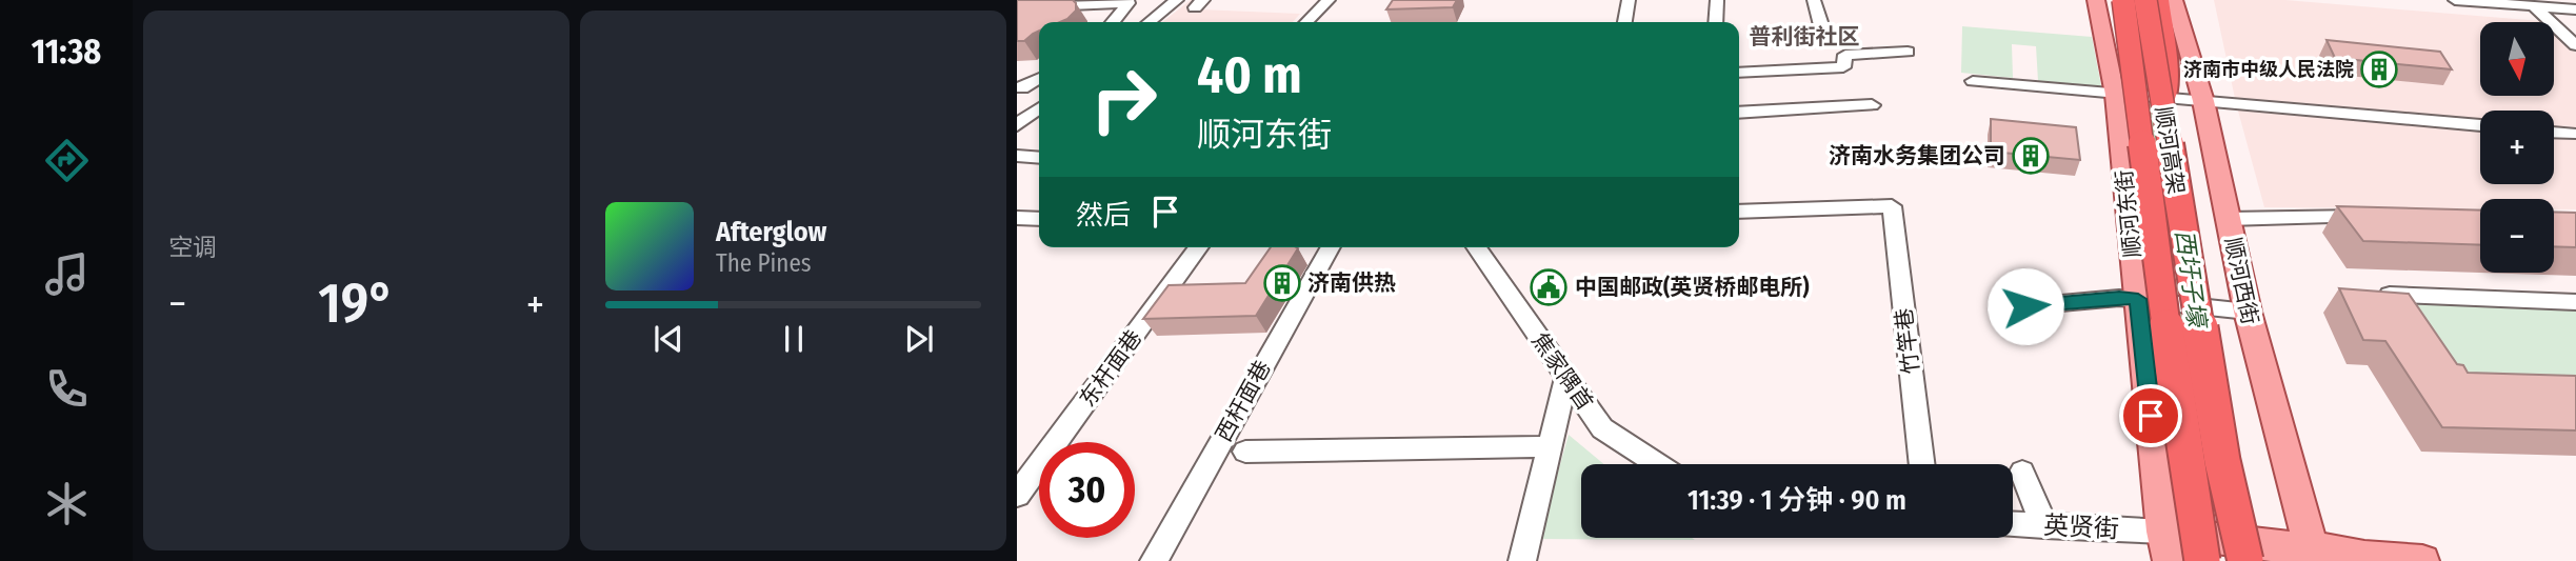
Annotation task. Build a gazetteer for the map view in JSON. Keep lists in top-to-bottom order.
{
  "streets": {
    "highway": ["顺河高架"],
    "main road": ["顺河东街", "顺河西街"],
    "street": [
      "竹竿巷",
      "东杆面巷",
      "焦家隅首",
      "西杆面巷",
      "英贤街"
    ]
  },
  "crossings": [
    ["顺河高架", "顺河东街"],
    ["顺河高架", "英贤街"],
    ["顺河东街", "英贤街"]
  ],
  "districts": ["普利街社区"],
  "water": ["西圩子壕"],
  "places": {
    "building": ["济南市中级人民法院", "济南水务集团公司", "济南供热"],
    "public building": ["中国邮政(英贤桥邮电所)"]
  },
  "north": "bottom",
  "page": {
    "tabs": "11:38",
    "tile": "空调",
    "map_buttons": ["+", "−"],
    "turn": ["40 m", "顺河东街"],
    "then": "然后",
    "song": ["Afterglow", "The Pines"],
    "heat": ["−", "19°", "+"],
    "limit": "30",
    "trip": "11:39 · 1 分钟 · 90 m"
  }
}
